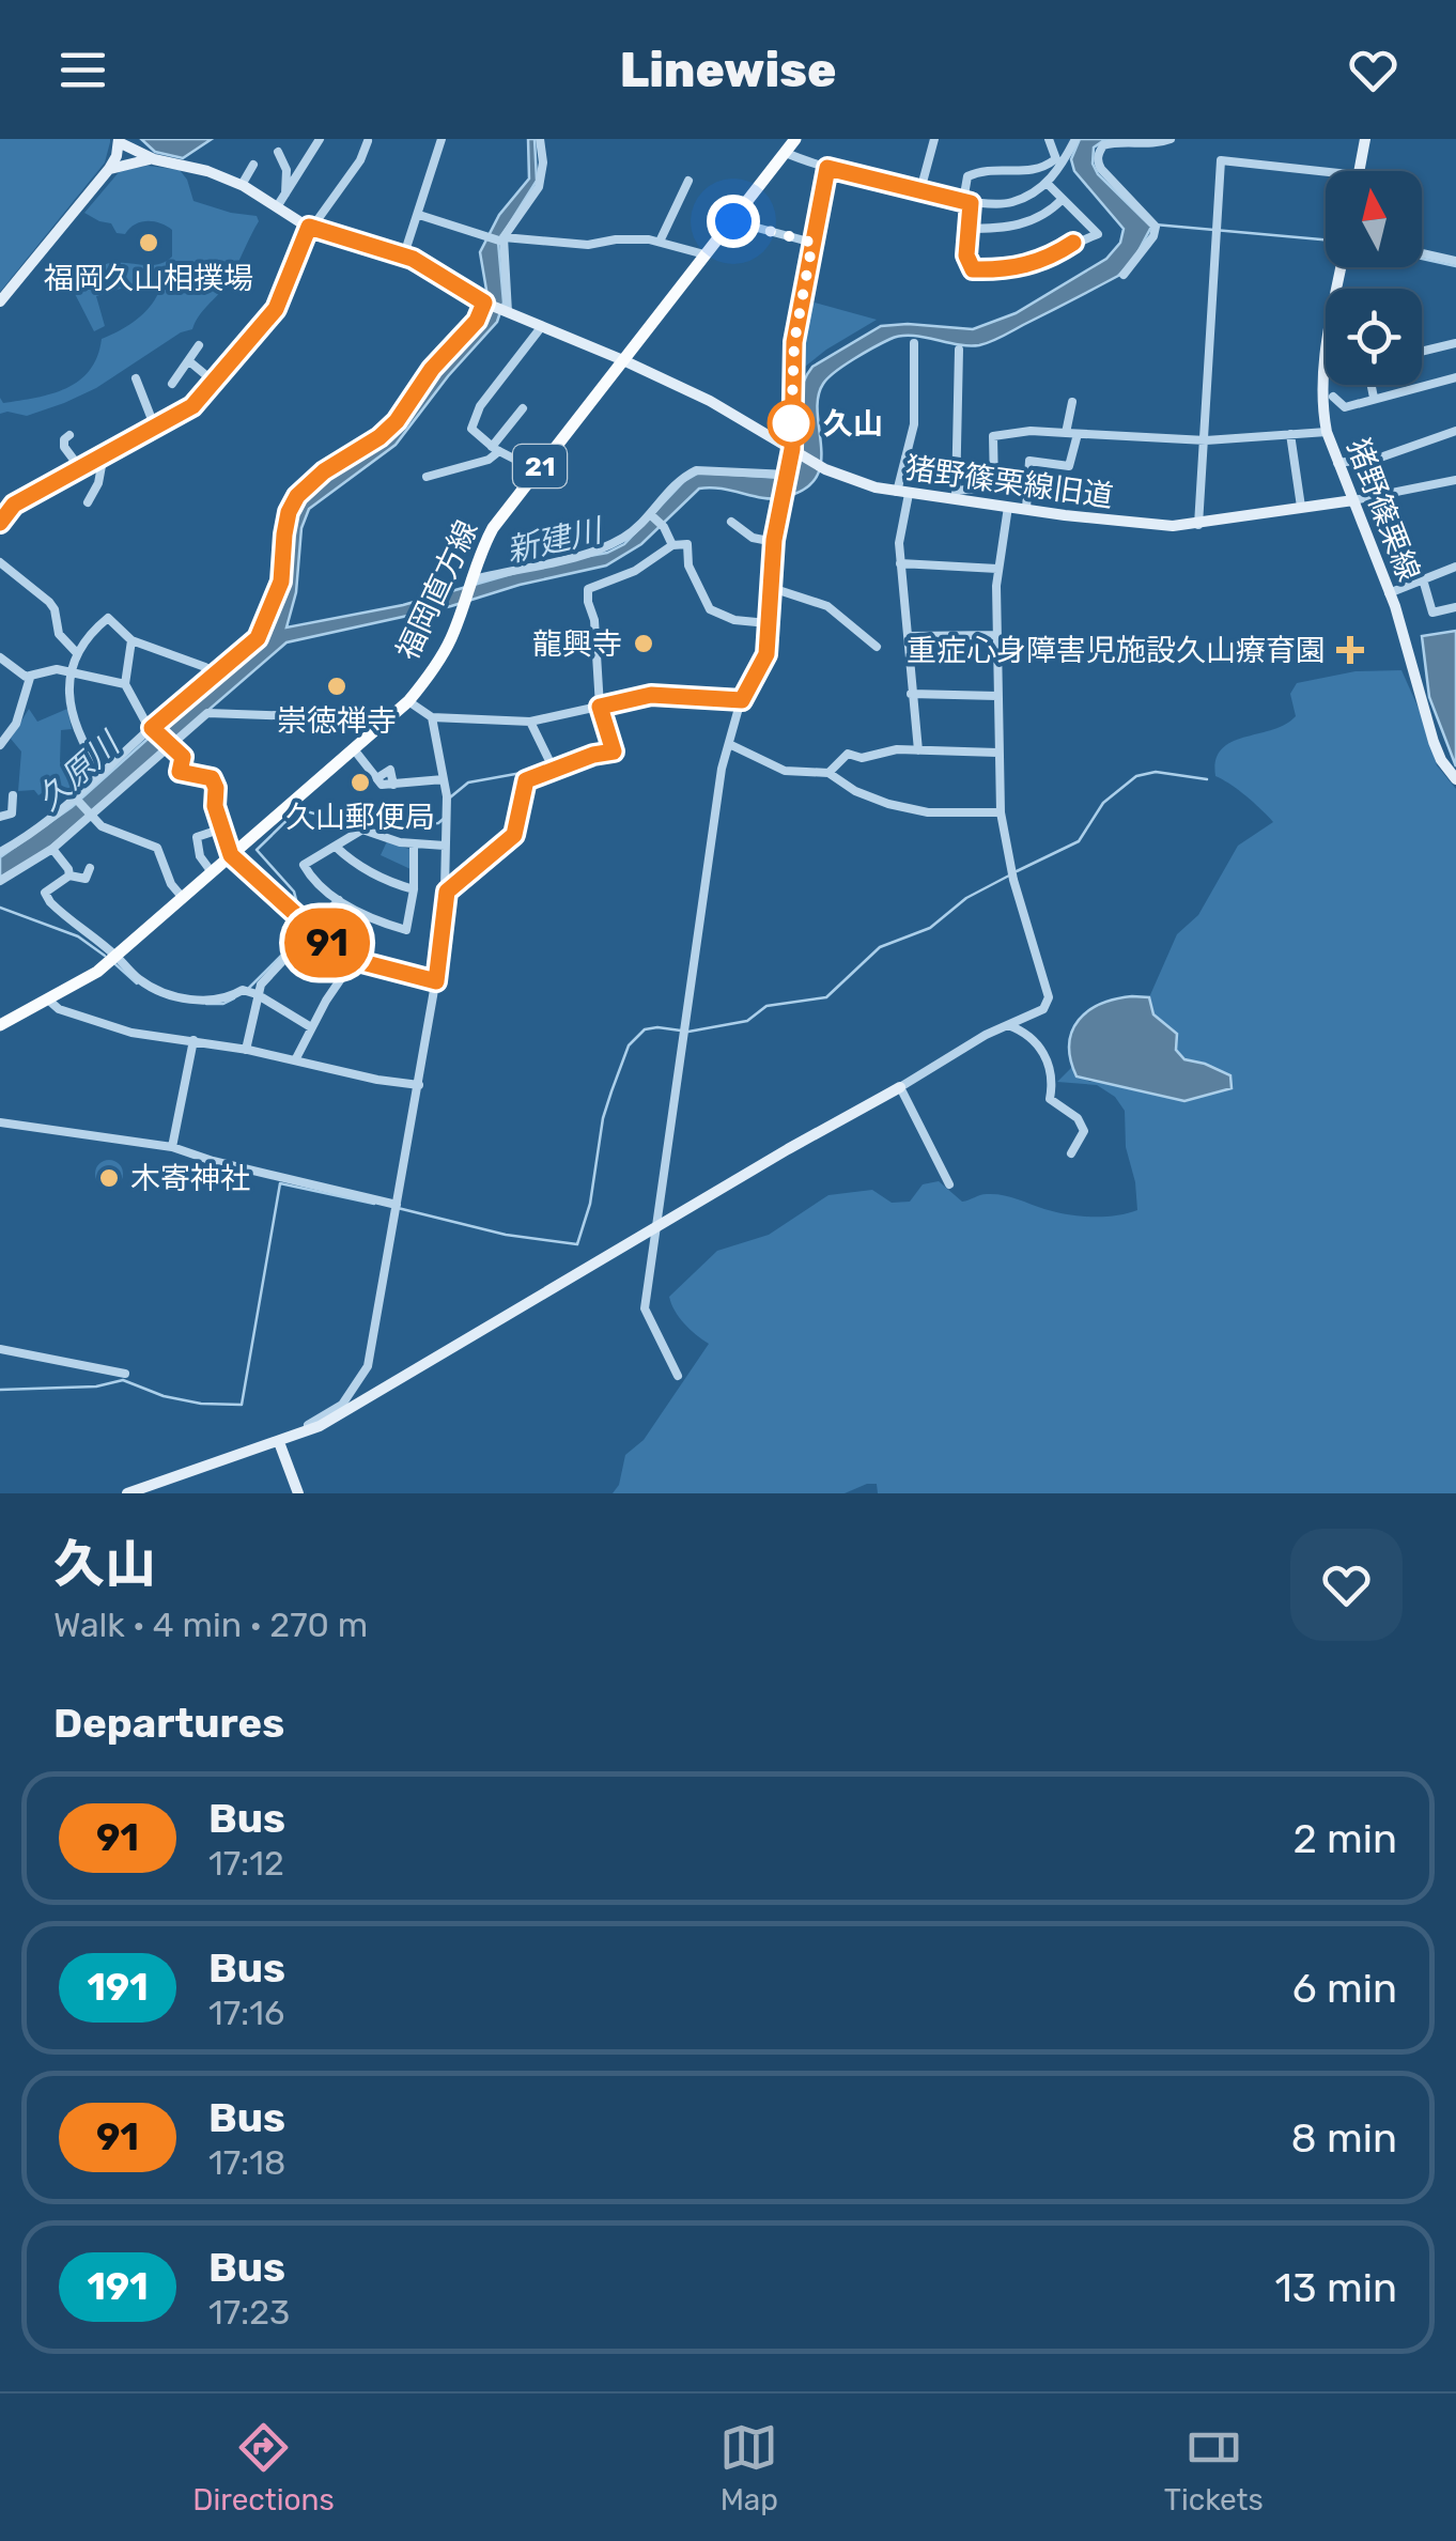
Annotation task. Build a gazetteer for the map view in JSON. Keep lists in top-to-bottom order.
{
  "streets": {
    "main road": ["21", "福岡直方線"],
    "street": ["猪野篠栗線旧道", "猪野篠栗線"]
  },
  "crossings": [
    ["猪野篠栗線旧道", "猪野篠栗線"],
    ["猪野篠栗線旧道", "福岡直方線"]
  ],
  "water": ["新建川", "久原川"],
  "places": {
    "other": [
      "福岡久山相撲場",
      "久山",
      "龍興寺",
      "崇徳禅寺",
      "久山郵便局",
      "木寄神社"
    ],
    "health": ["重症心身障害児施設久山療育園"]
  },
  "lines": ["bus line 91"],
  "north": "top",
  "page": {
    "header": "Linewise",
    "on_map": "91",
    "heading": [
      ["久山", "Walk · 4 min · 270 m"],
      "Departures"
    ],
    "list": [
      {
        "mark": "91",
        "name": "Bus",
        "note": "17:12",
        "value": "2 min"
      },
      {
        "mark": "191",
        "name": "Bus",
        "note": "17:16",
        "value": "6 min"
      },
      {
        "mark": "91",
        "name": "Bus",
        "note": "17:18",
        "value": "8 min"
      },
      {
        "mark": "191",
        "name": "Bus",
        "note": "17:23",
        "value": "13 min"
      }
    ],
    "tabs": ["Directions", "Map", "Tickets"]
  }
}
